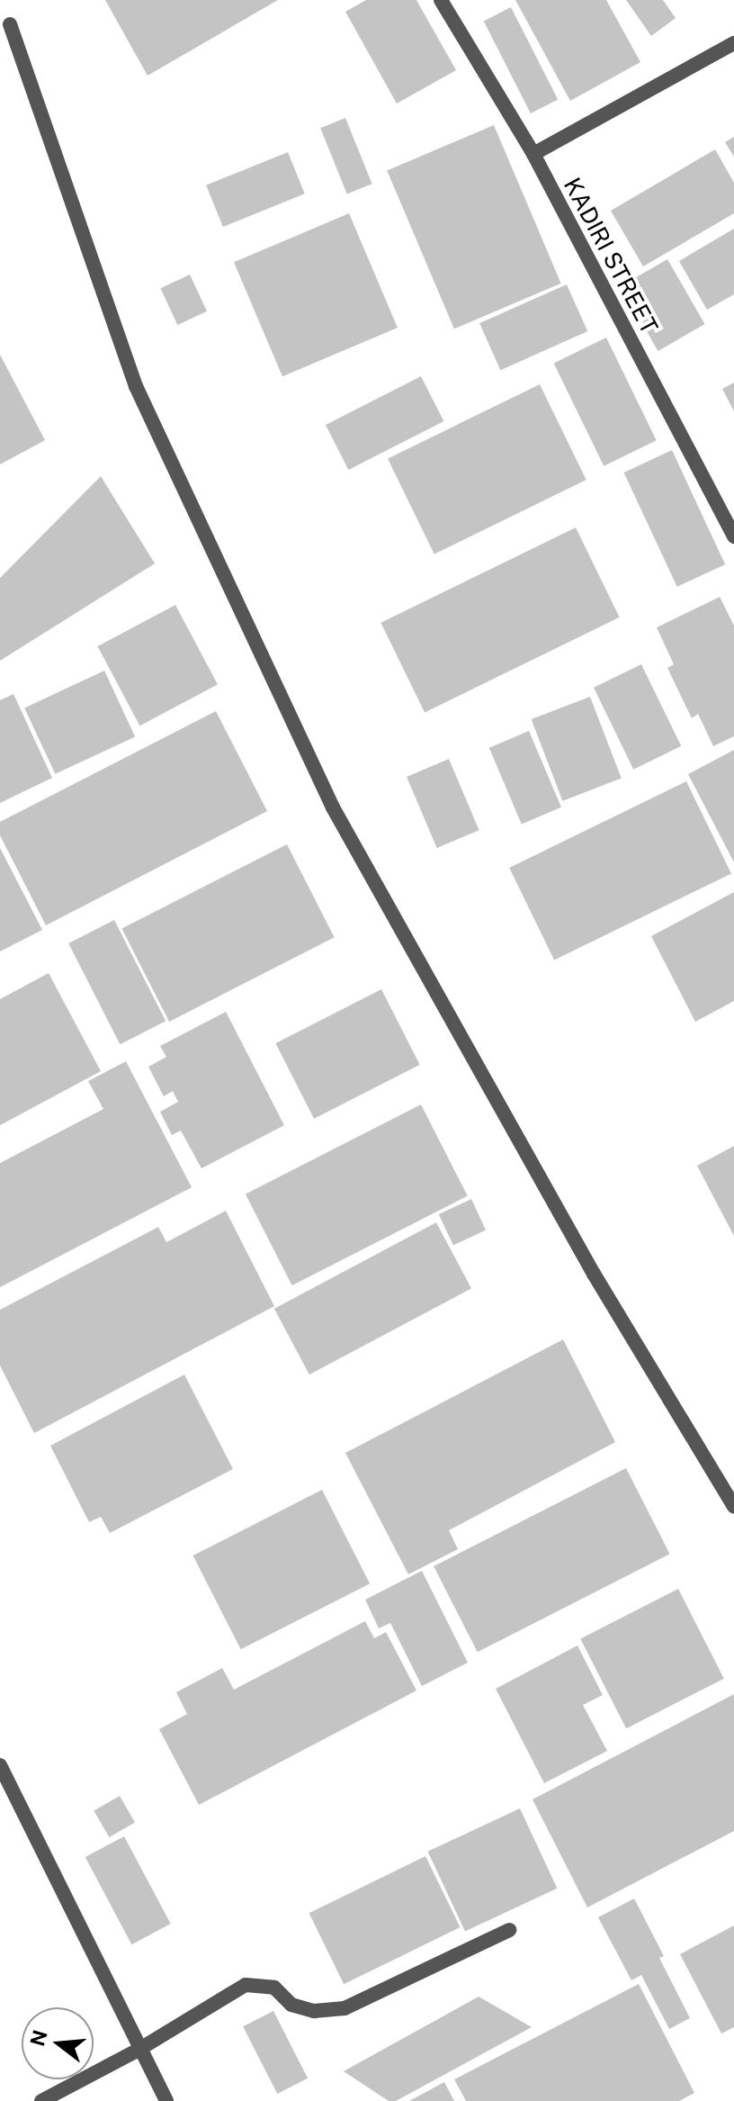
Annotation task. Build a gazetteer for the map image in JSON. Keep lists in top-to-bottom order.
{
  "streets": {
    "street": ["KADIRI STREET"]
  },
  "north": "left"
}
